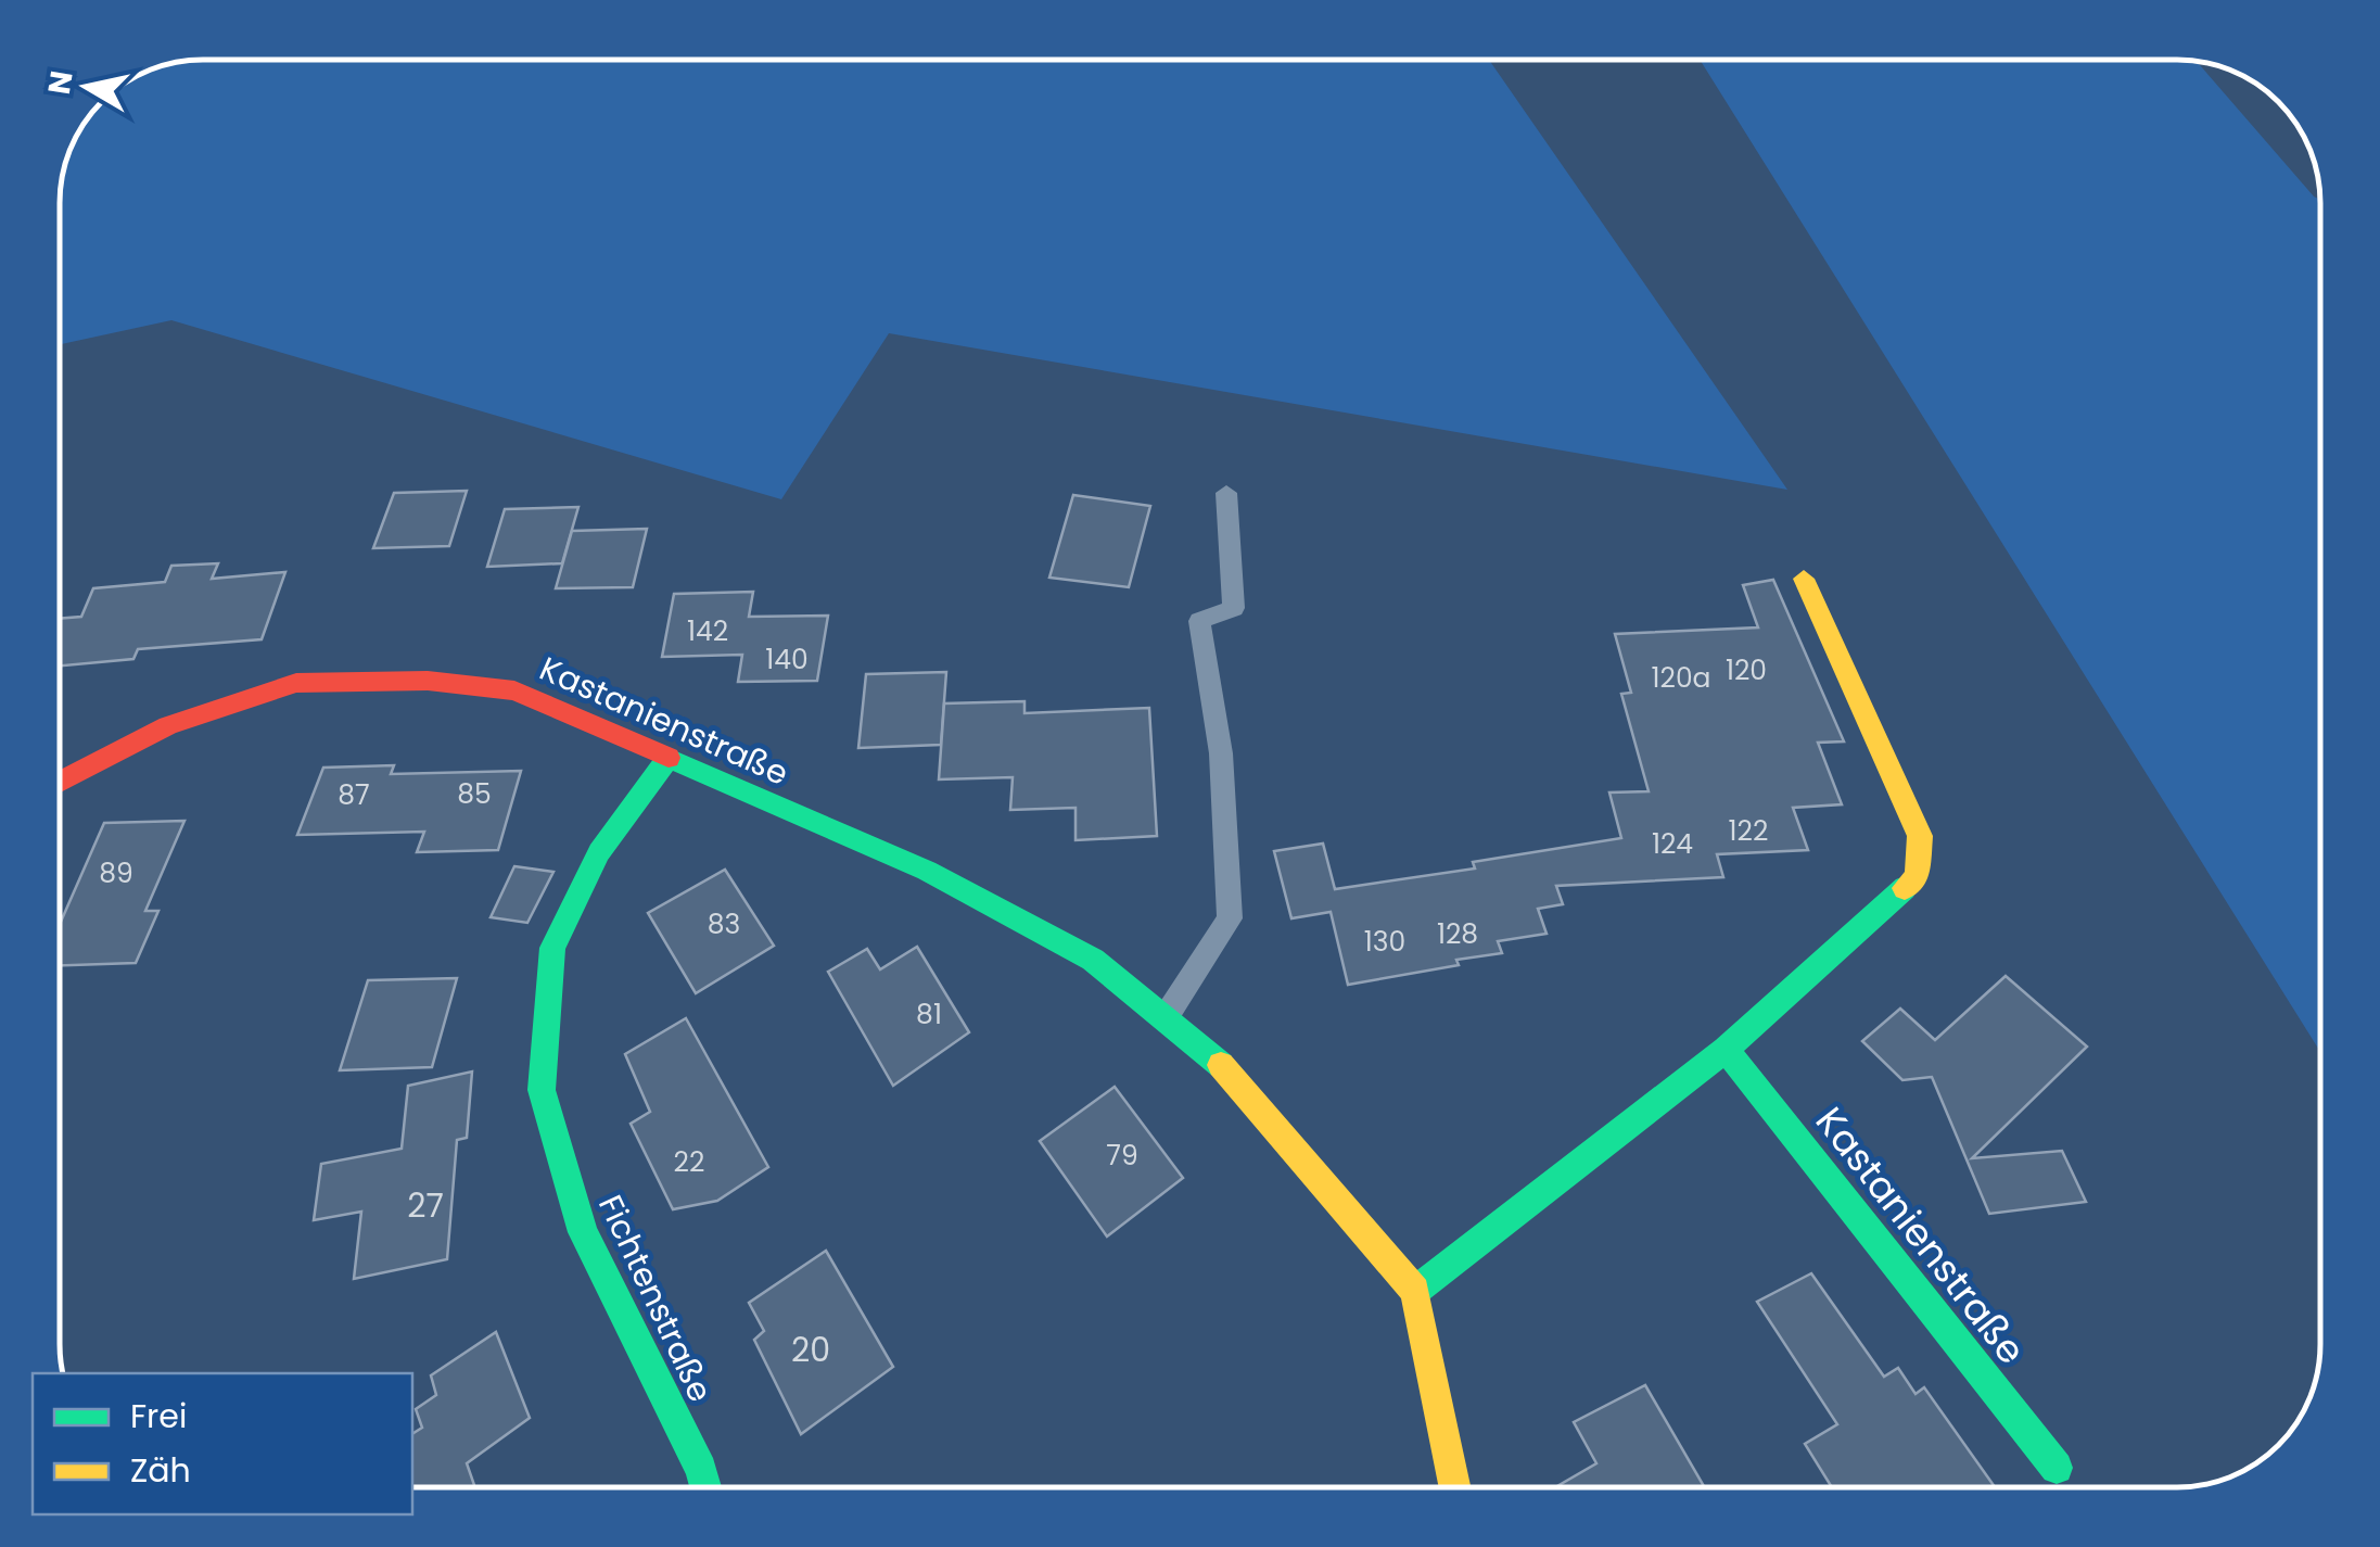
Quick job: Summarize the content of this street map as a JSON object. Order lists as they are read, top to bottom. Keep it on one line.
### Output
{"streets":{"street":["Kastanienstraße","Fichtenstraße"]},"crossings":[["Kastanienstraße","Fichtenstraße"]],"house_numbers":["142","140","120","120a","85","87","122","124","89","83","128","130","81","79","22","27","20"],"legend":["Frei","Zäh"],"north":"left"}
